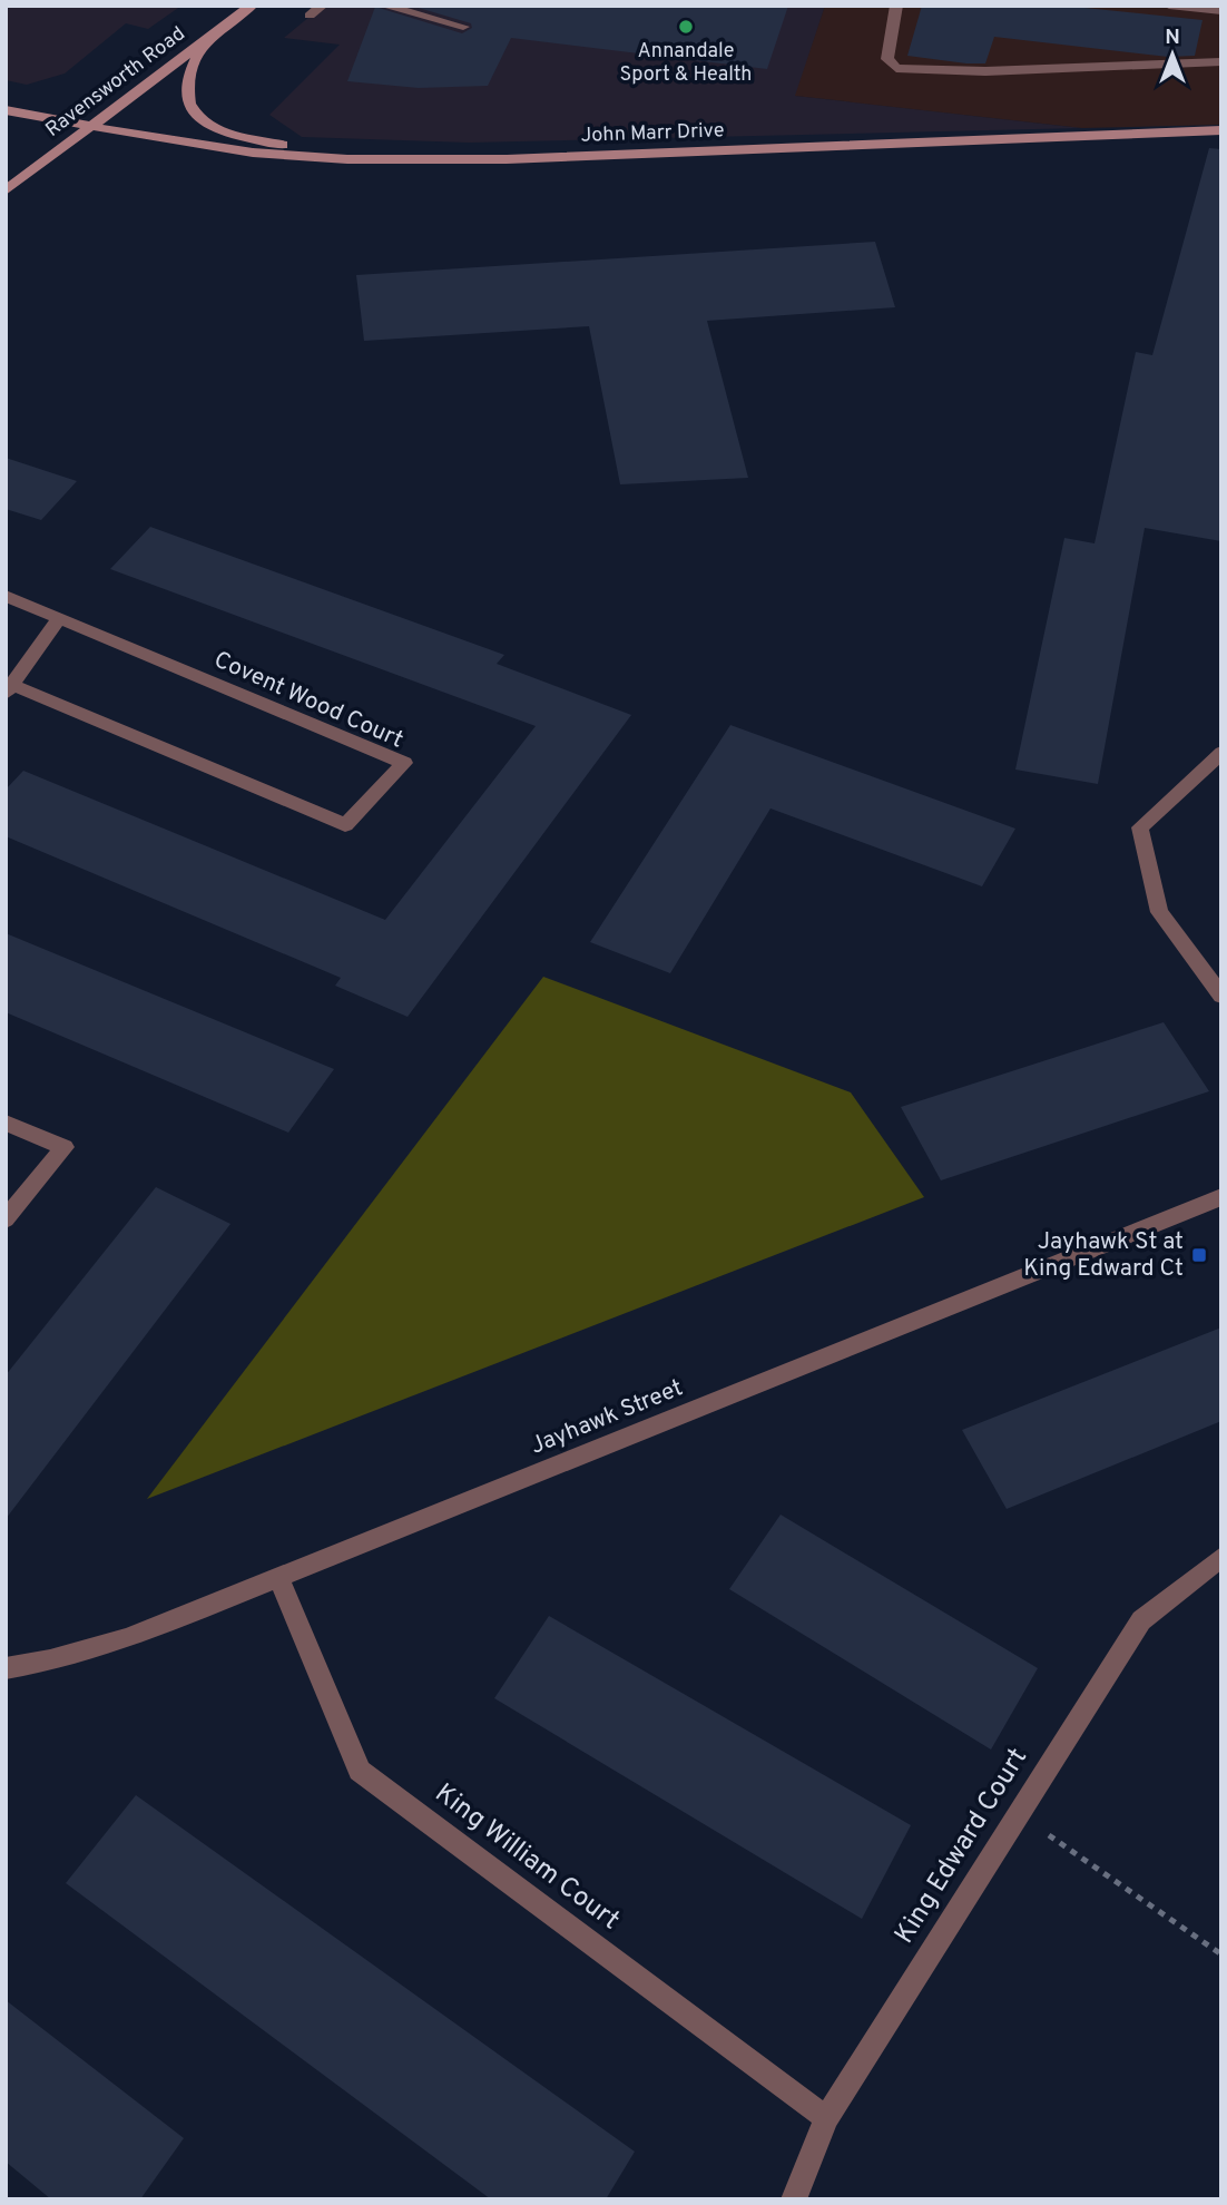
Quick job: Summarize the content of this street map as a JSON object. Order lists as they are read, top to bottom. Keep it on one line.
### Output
{"streets":{"street":["Ravensworth Road","John Marr Drive","Covent Wood Court","Jayhawk Street","King Edward Court","King William Court"]},"crossings":[["Ravensworth Road","John Marr Drive"],["Jayhawk Street","King William Court"],["King Edward Court","King William Court"]],"places":{"other":["Annandale Sport & Health"],"transit":["Jayhawk St at King Edward Ct"]},"north":"top"}
